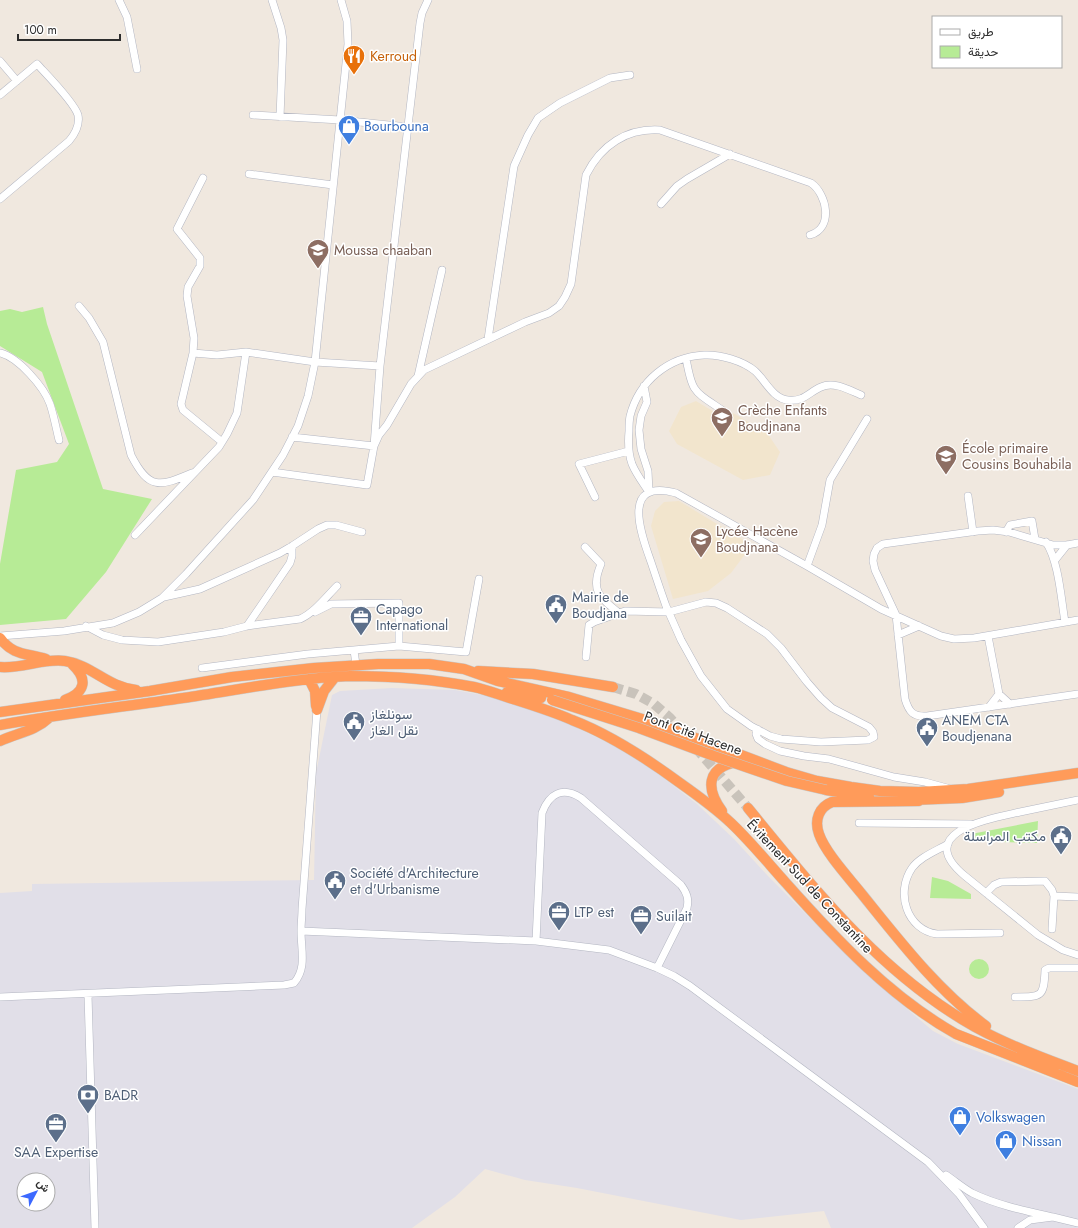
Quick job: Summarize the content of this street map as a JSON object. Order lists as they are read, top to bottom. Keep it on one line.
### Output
{"streets":{"highway":["Pont Cité Hacene","Évitement Sud de Constantine"]},"places":{"restaurant":["Kerroud"],"shop":["Bourbouna","Volkswagen","Nissan"],"school or university":["Moussa chaaban","Crèche Enfants Boudjnana","École primaire Cousins Bouhabila","Lycée Hacène Boudjnana"],"public building":["Mairie de Boudjana","سونلغاز نقل الغاز","ANEM CTA Boudjenana","مكتب المراسلة","Société d'Architecture et d'Urbanisme"],"office":["Capago International","LTP est","Suilait","SAA Expertise"],"bank":["BADR"]},"legend":["طريق","حديقة"],"scale_bar":"100 m","north":"top right"}
